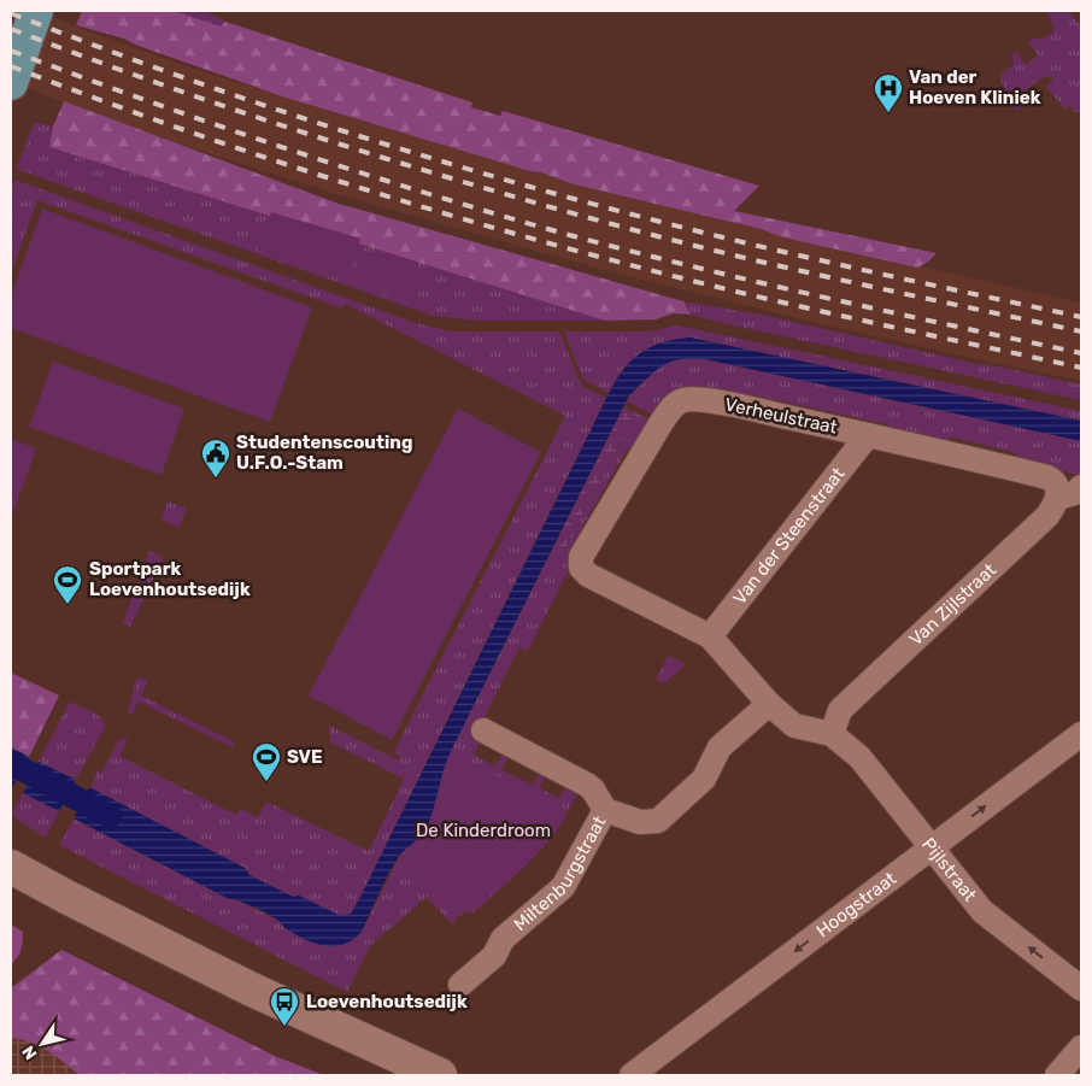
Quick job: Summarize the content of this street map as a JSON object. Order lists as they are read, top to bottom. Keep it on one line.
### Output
{"streets":{"street":["Verheulstraat","Van der Steenstraat","Van Zijlstraat","Pijlstraat","Miltenburgstraat","Hoogstraat"]},"crossings":[["Verheulstraat","Van der Steenstraat"],["Verheulstraat","Van Zijlstraat"],["Van Zijlstraat","Pijlstraat"],["Pijlstraat","Hoogstraat"]],"one_way":["Pijlstraat"],"parks":["De Kinderdroom"],"places":{"hospital":["Van der Hoeven Kliniek"],"public building":["Studentenscouting U.F.O.-Stam"],"sports":["Sportpark Loevenhoutsedijk","SVE"],"bus stop":["Loevenhoutsedijk"]},"north":"bottom left"}
